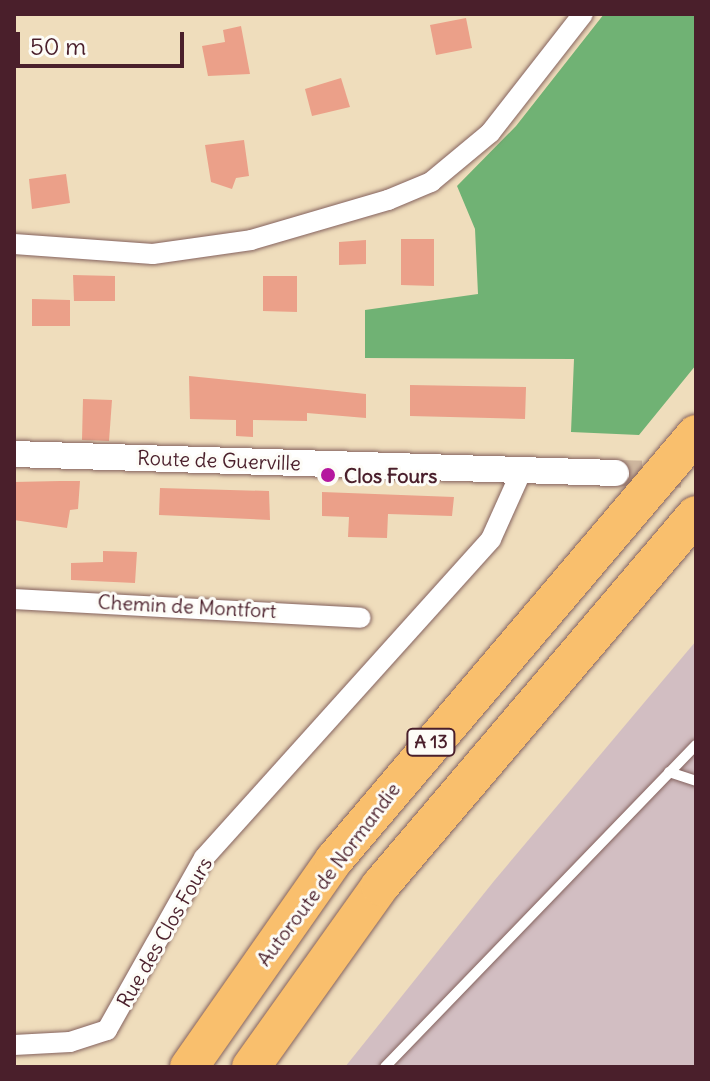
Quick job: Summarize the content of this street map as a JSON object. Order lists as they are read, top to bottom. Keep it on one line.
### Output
{"streets":{"highway":["A 13","Autoroute de Normandie"],"street":["Route de Guerville","Chemin de Montfort","Rue des Clos Fours"]},"crossings":[["Route de Guerville","Rue des Clos Fours"]],"places":["Clos Fours"],"scale_bar":"50 m"}
